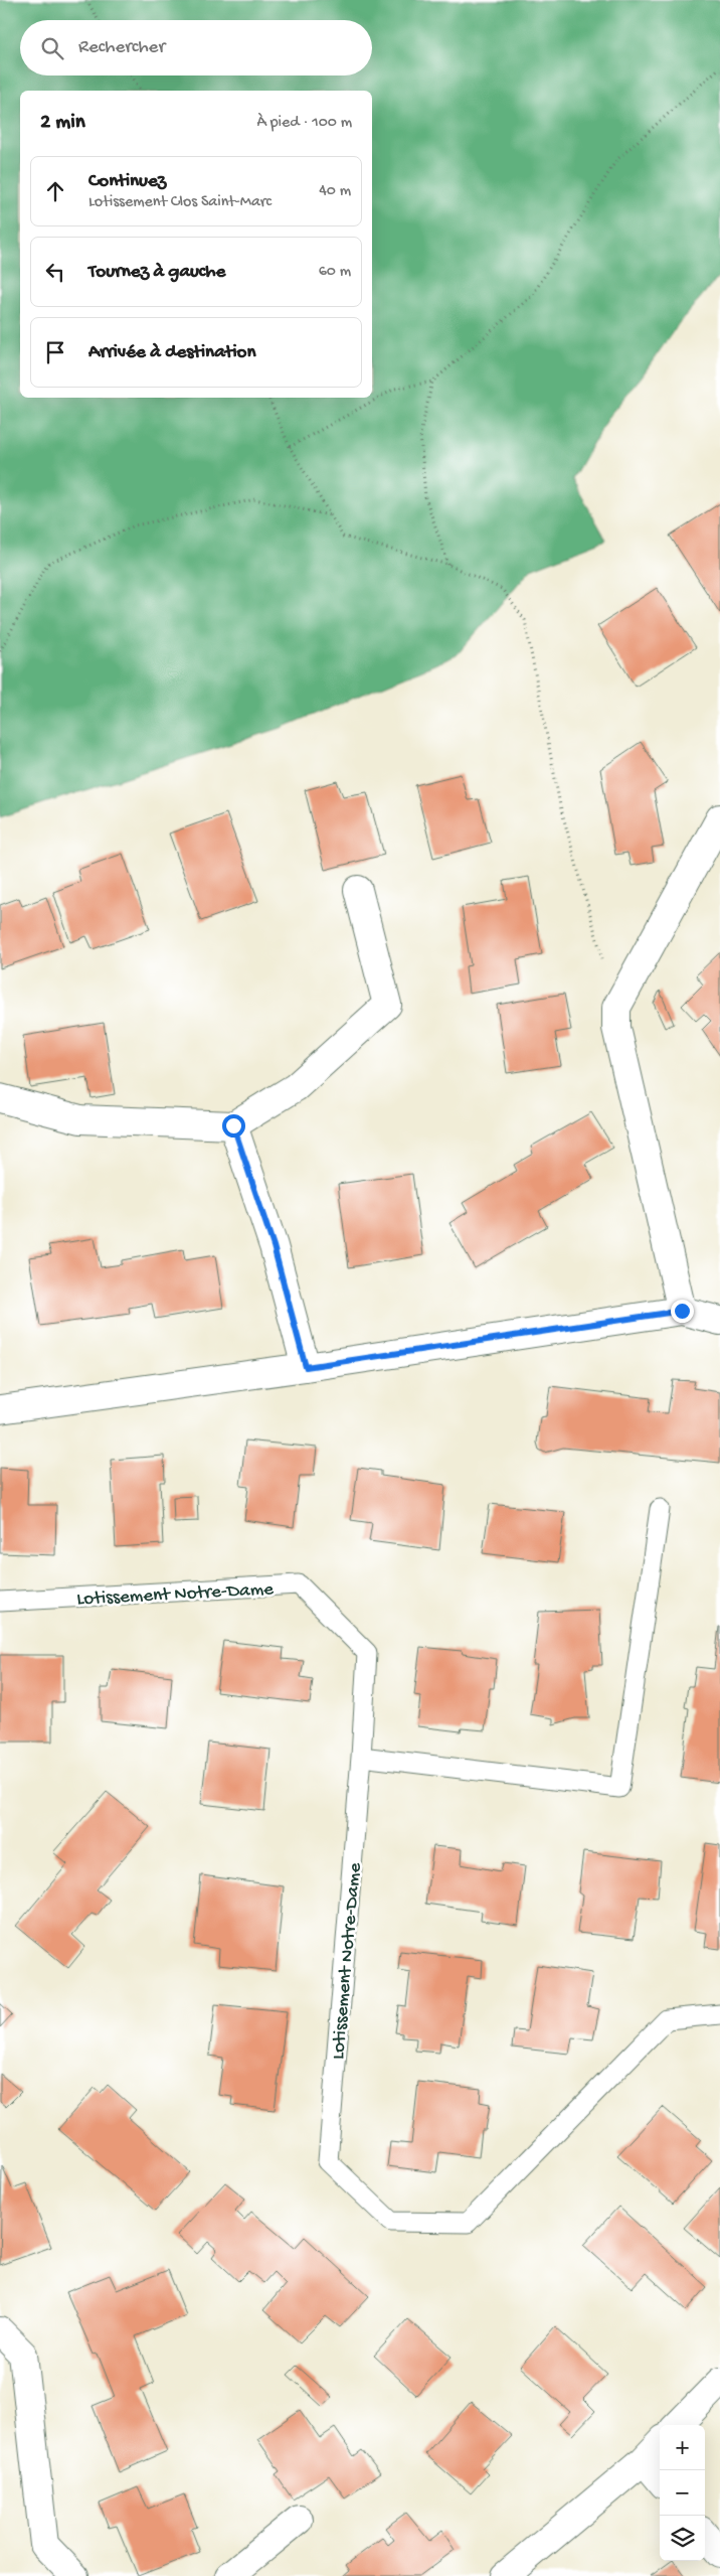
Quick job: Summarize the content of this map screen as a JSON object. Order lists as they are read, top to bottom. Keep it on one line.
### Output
{"streets":{"lane":["Lotissement Notre-Dame"]},"page":{"search":"Rechercher","heading":["2 min","À pied · 100 m"],"list":[["Continuez","Lotissement Clos Saint-Marc","40 m"],["Tournez à gauche","60 m"],"Arrivée à destination"],"map_buttons":["+","−"]}}
